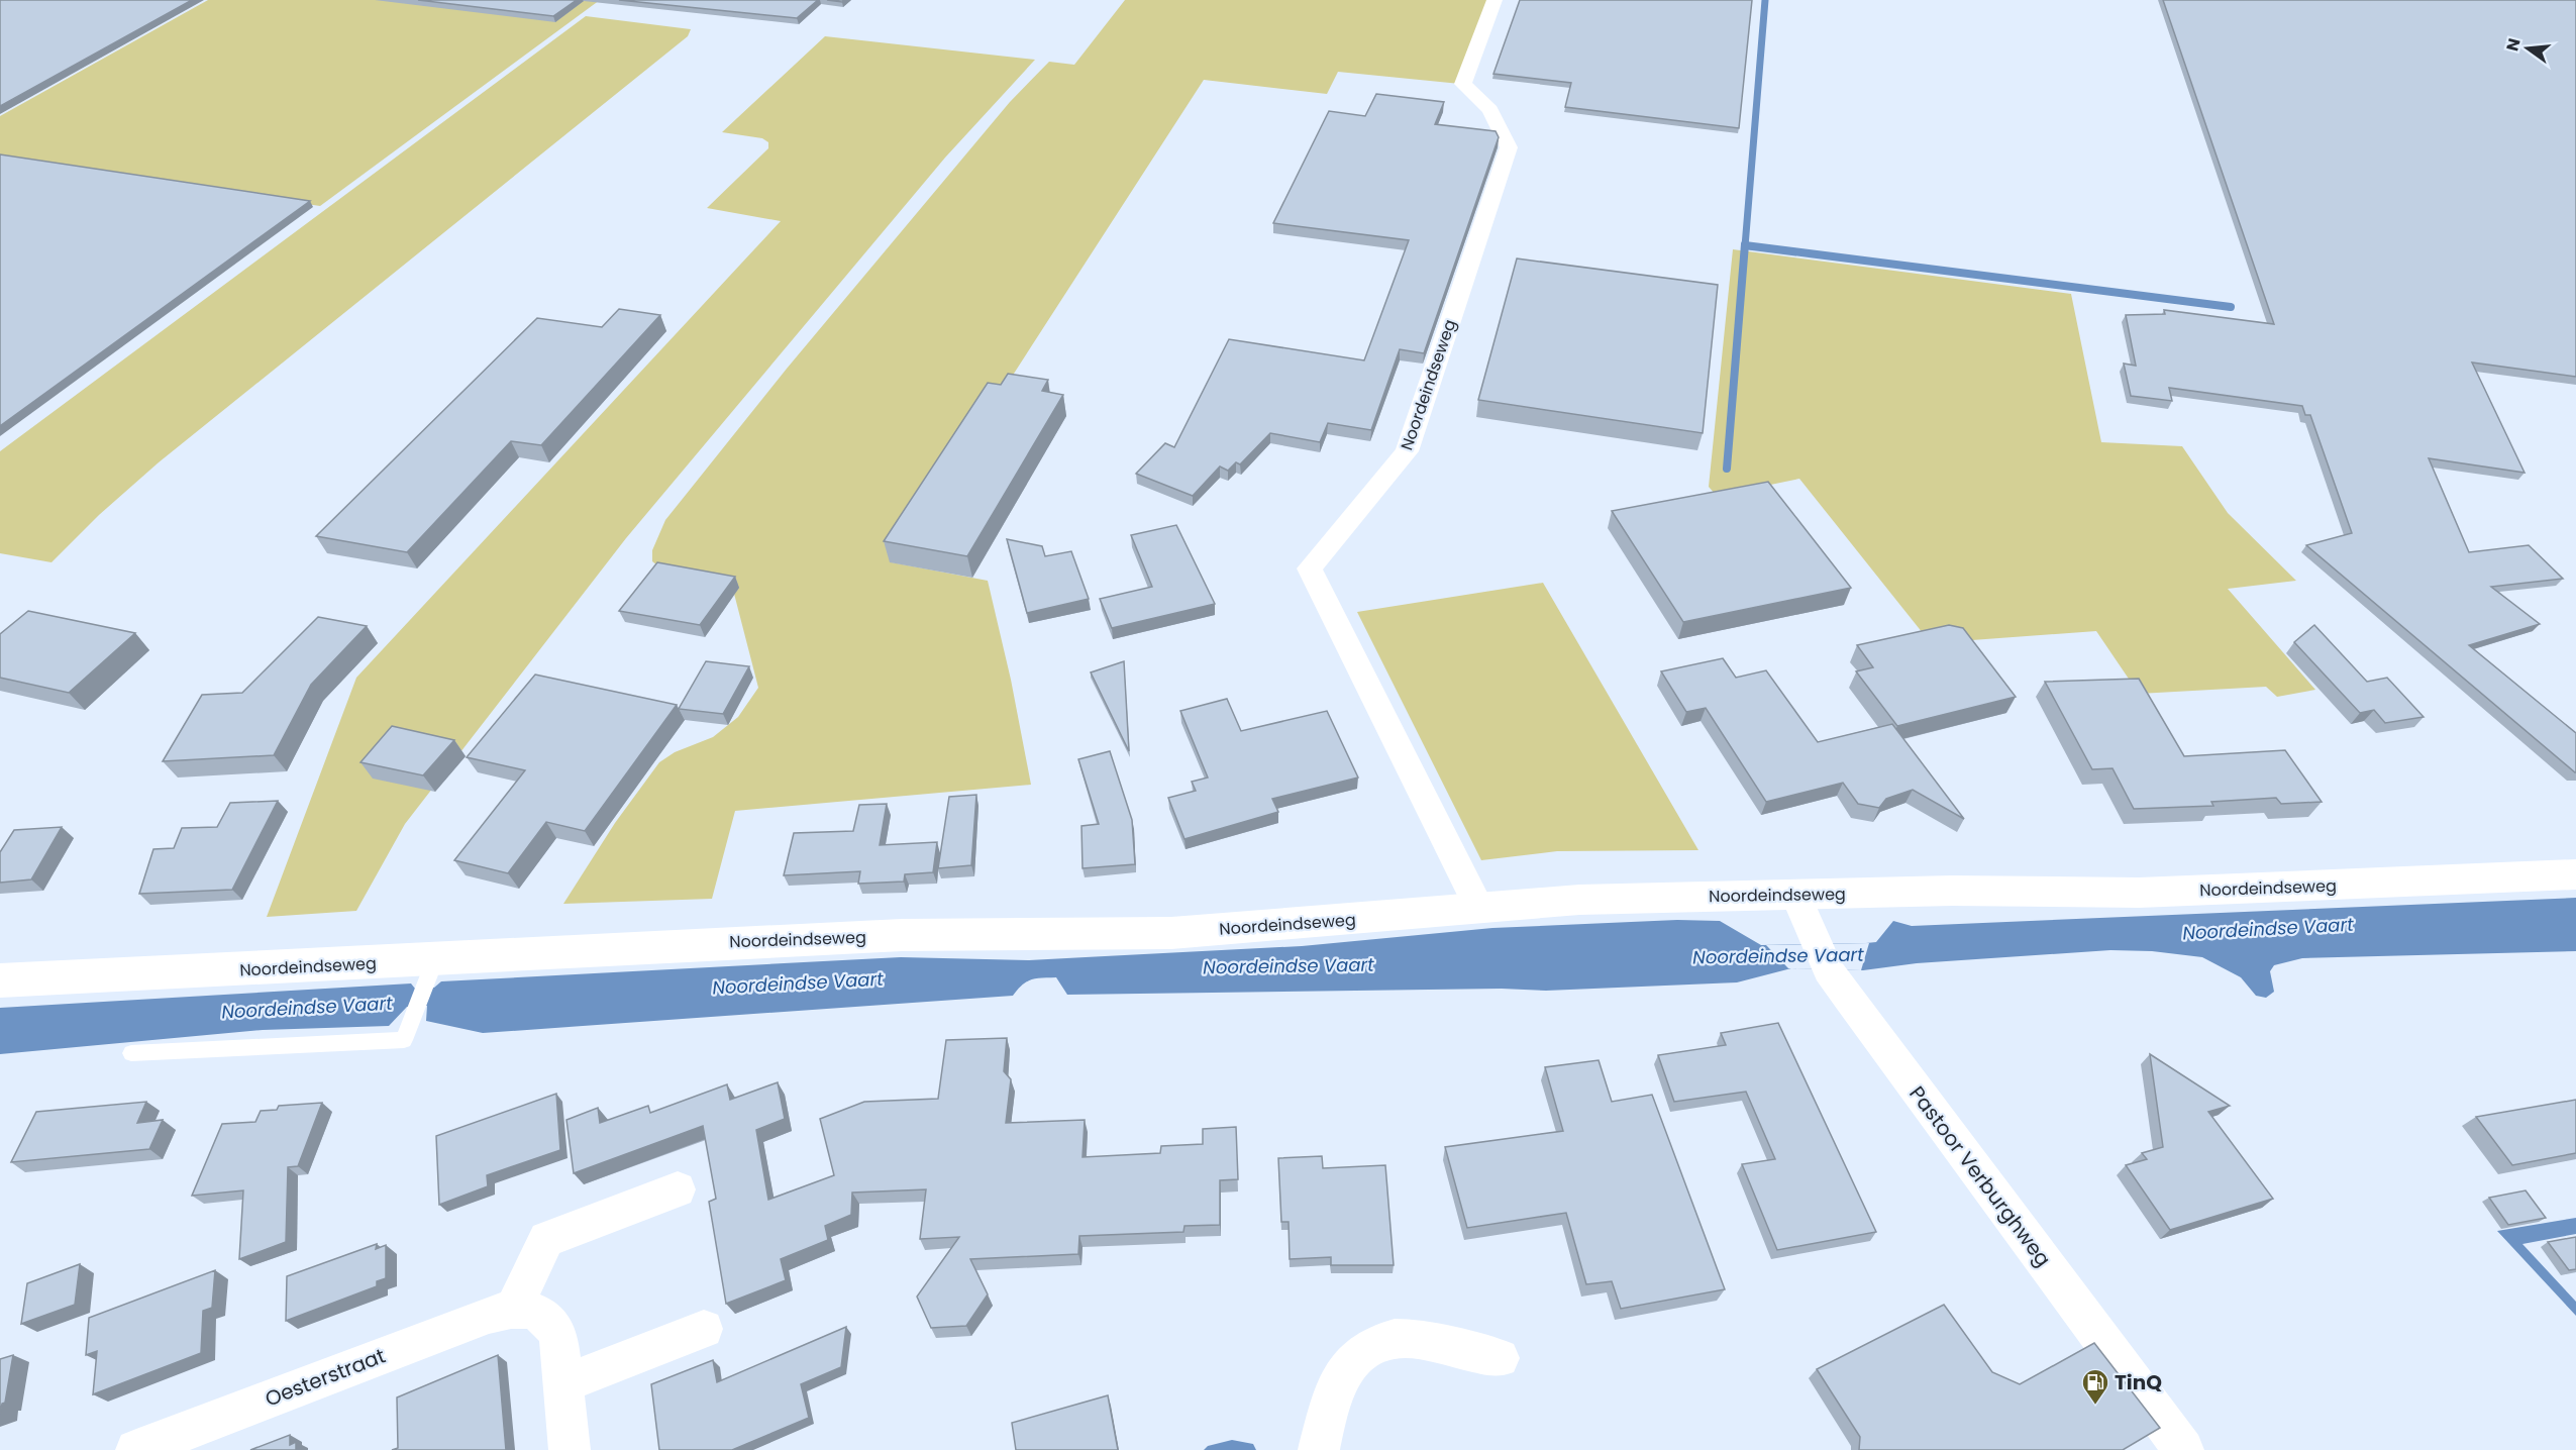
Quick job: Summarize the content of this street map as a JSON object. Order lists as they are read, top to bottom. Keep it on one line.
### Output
{"streets":{"street":["Noordeindseweg","Pastoor Verburghweg","Oesterstraat"]},"crossings":[["Noordeindseweg","Pastoor Verburghweg"]],"water":["Noordeindse Vaart"],"places":{"fuel station":["TinQ"]},"north":"left"}
